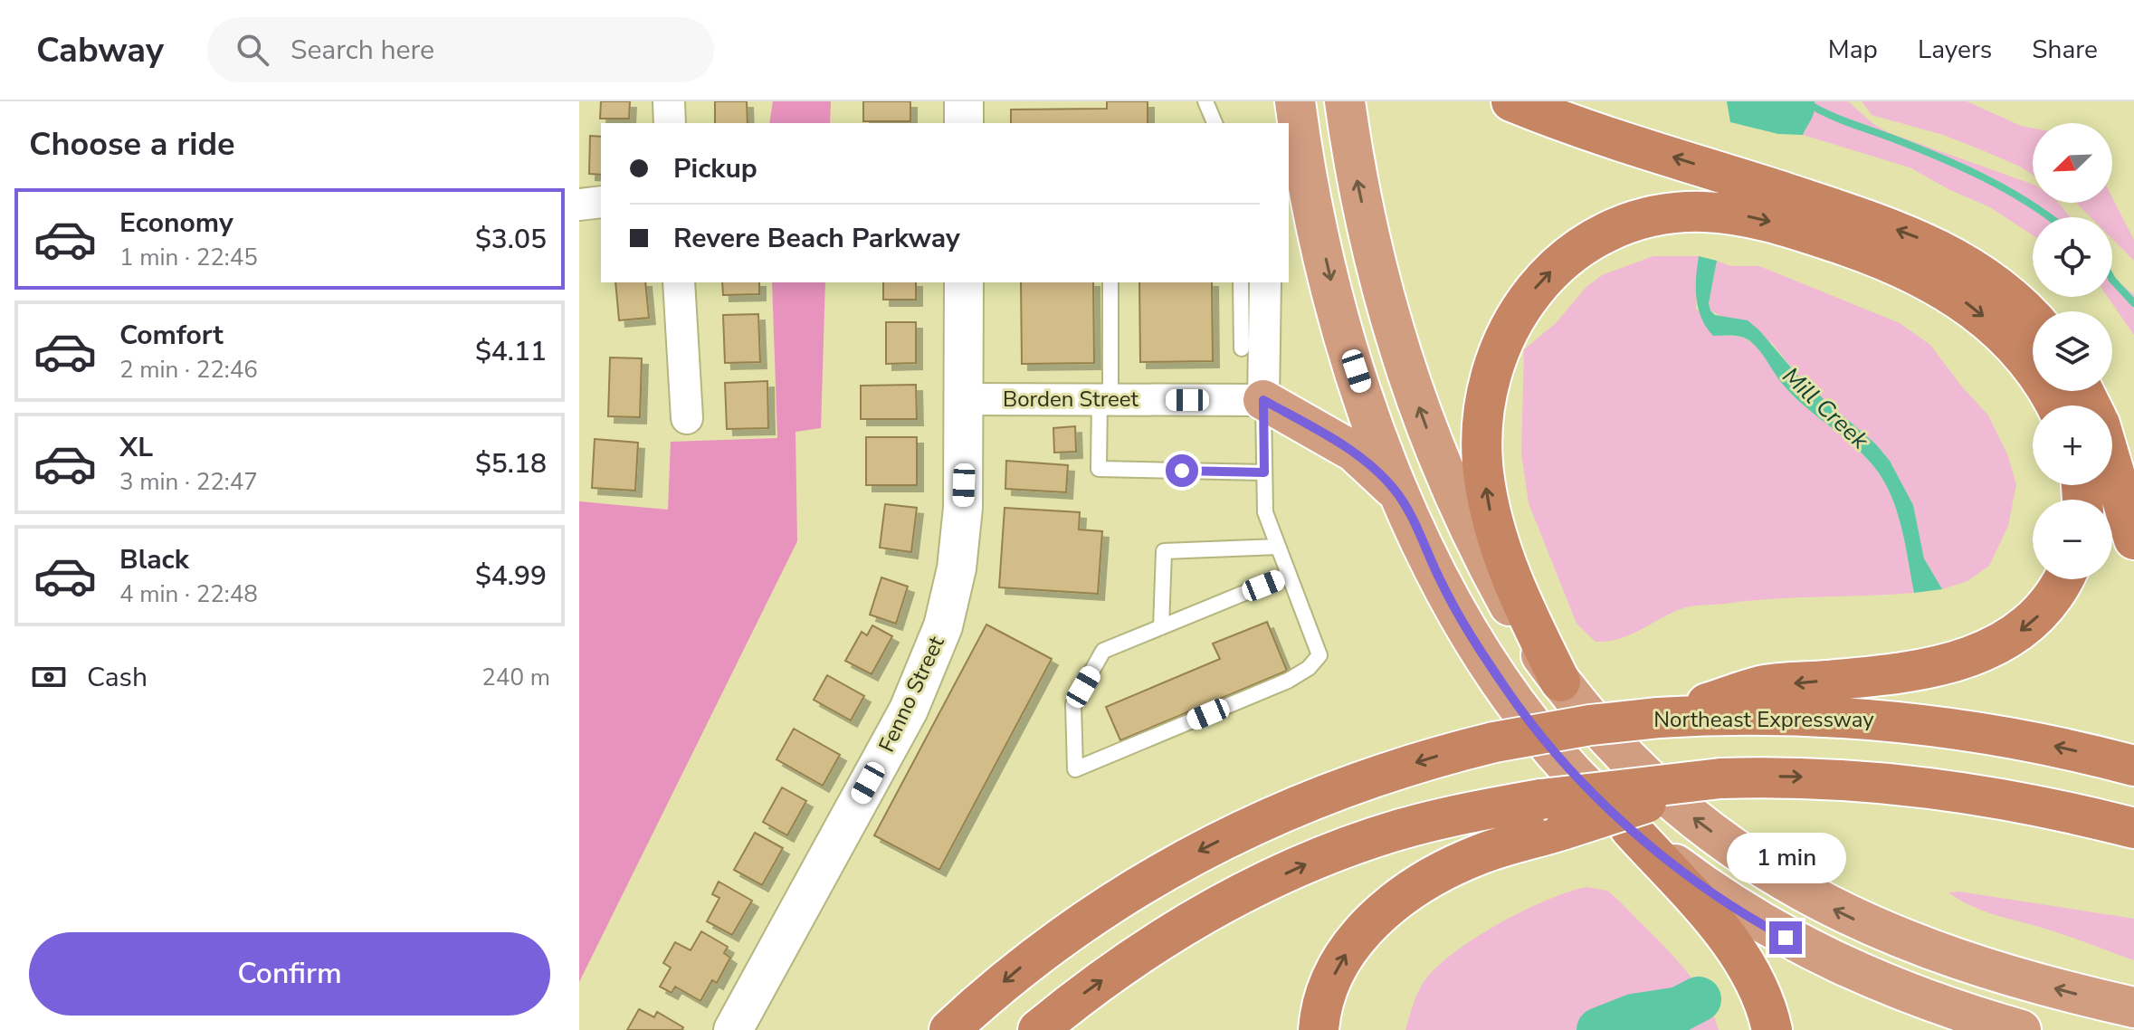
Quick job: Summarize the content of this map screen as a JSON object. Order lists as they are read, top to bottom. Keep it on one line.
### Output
{"streets":{"highway":["Northeast Expressway"],"street":["Borden Street","Fenno Street"]},"crossings":[["Borden Street","Fenno Street"]],"water":["Mill Creek"],"north":"bottom left","page":{"header":"Cabway","search":"Search here","nav":["Map","Layers","Share"],"heading":"Choose a ride","map_buttons":["+","−"],"banner":["Pickup","Revere Beach Parkway"],"list":[{"name":"Economy","note":"1 min · 22:45","value":"$3.05"},{"name":"Comfort","note":"2 min · 22:46","value":"$4.11"},{"name":"XL","note":"3 min · 22:47","value":"$5.18"},{"name":"Black","note":"4 min · 22:48","value":"$4.99"}],"pay":["Cash","240 m"],"bubble":"1 min","buttons":"Confirm"}}
